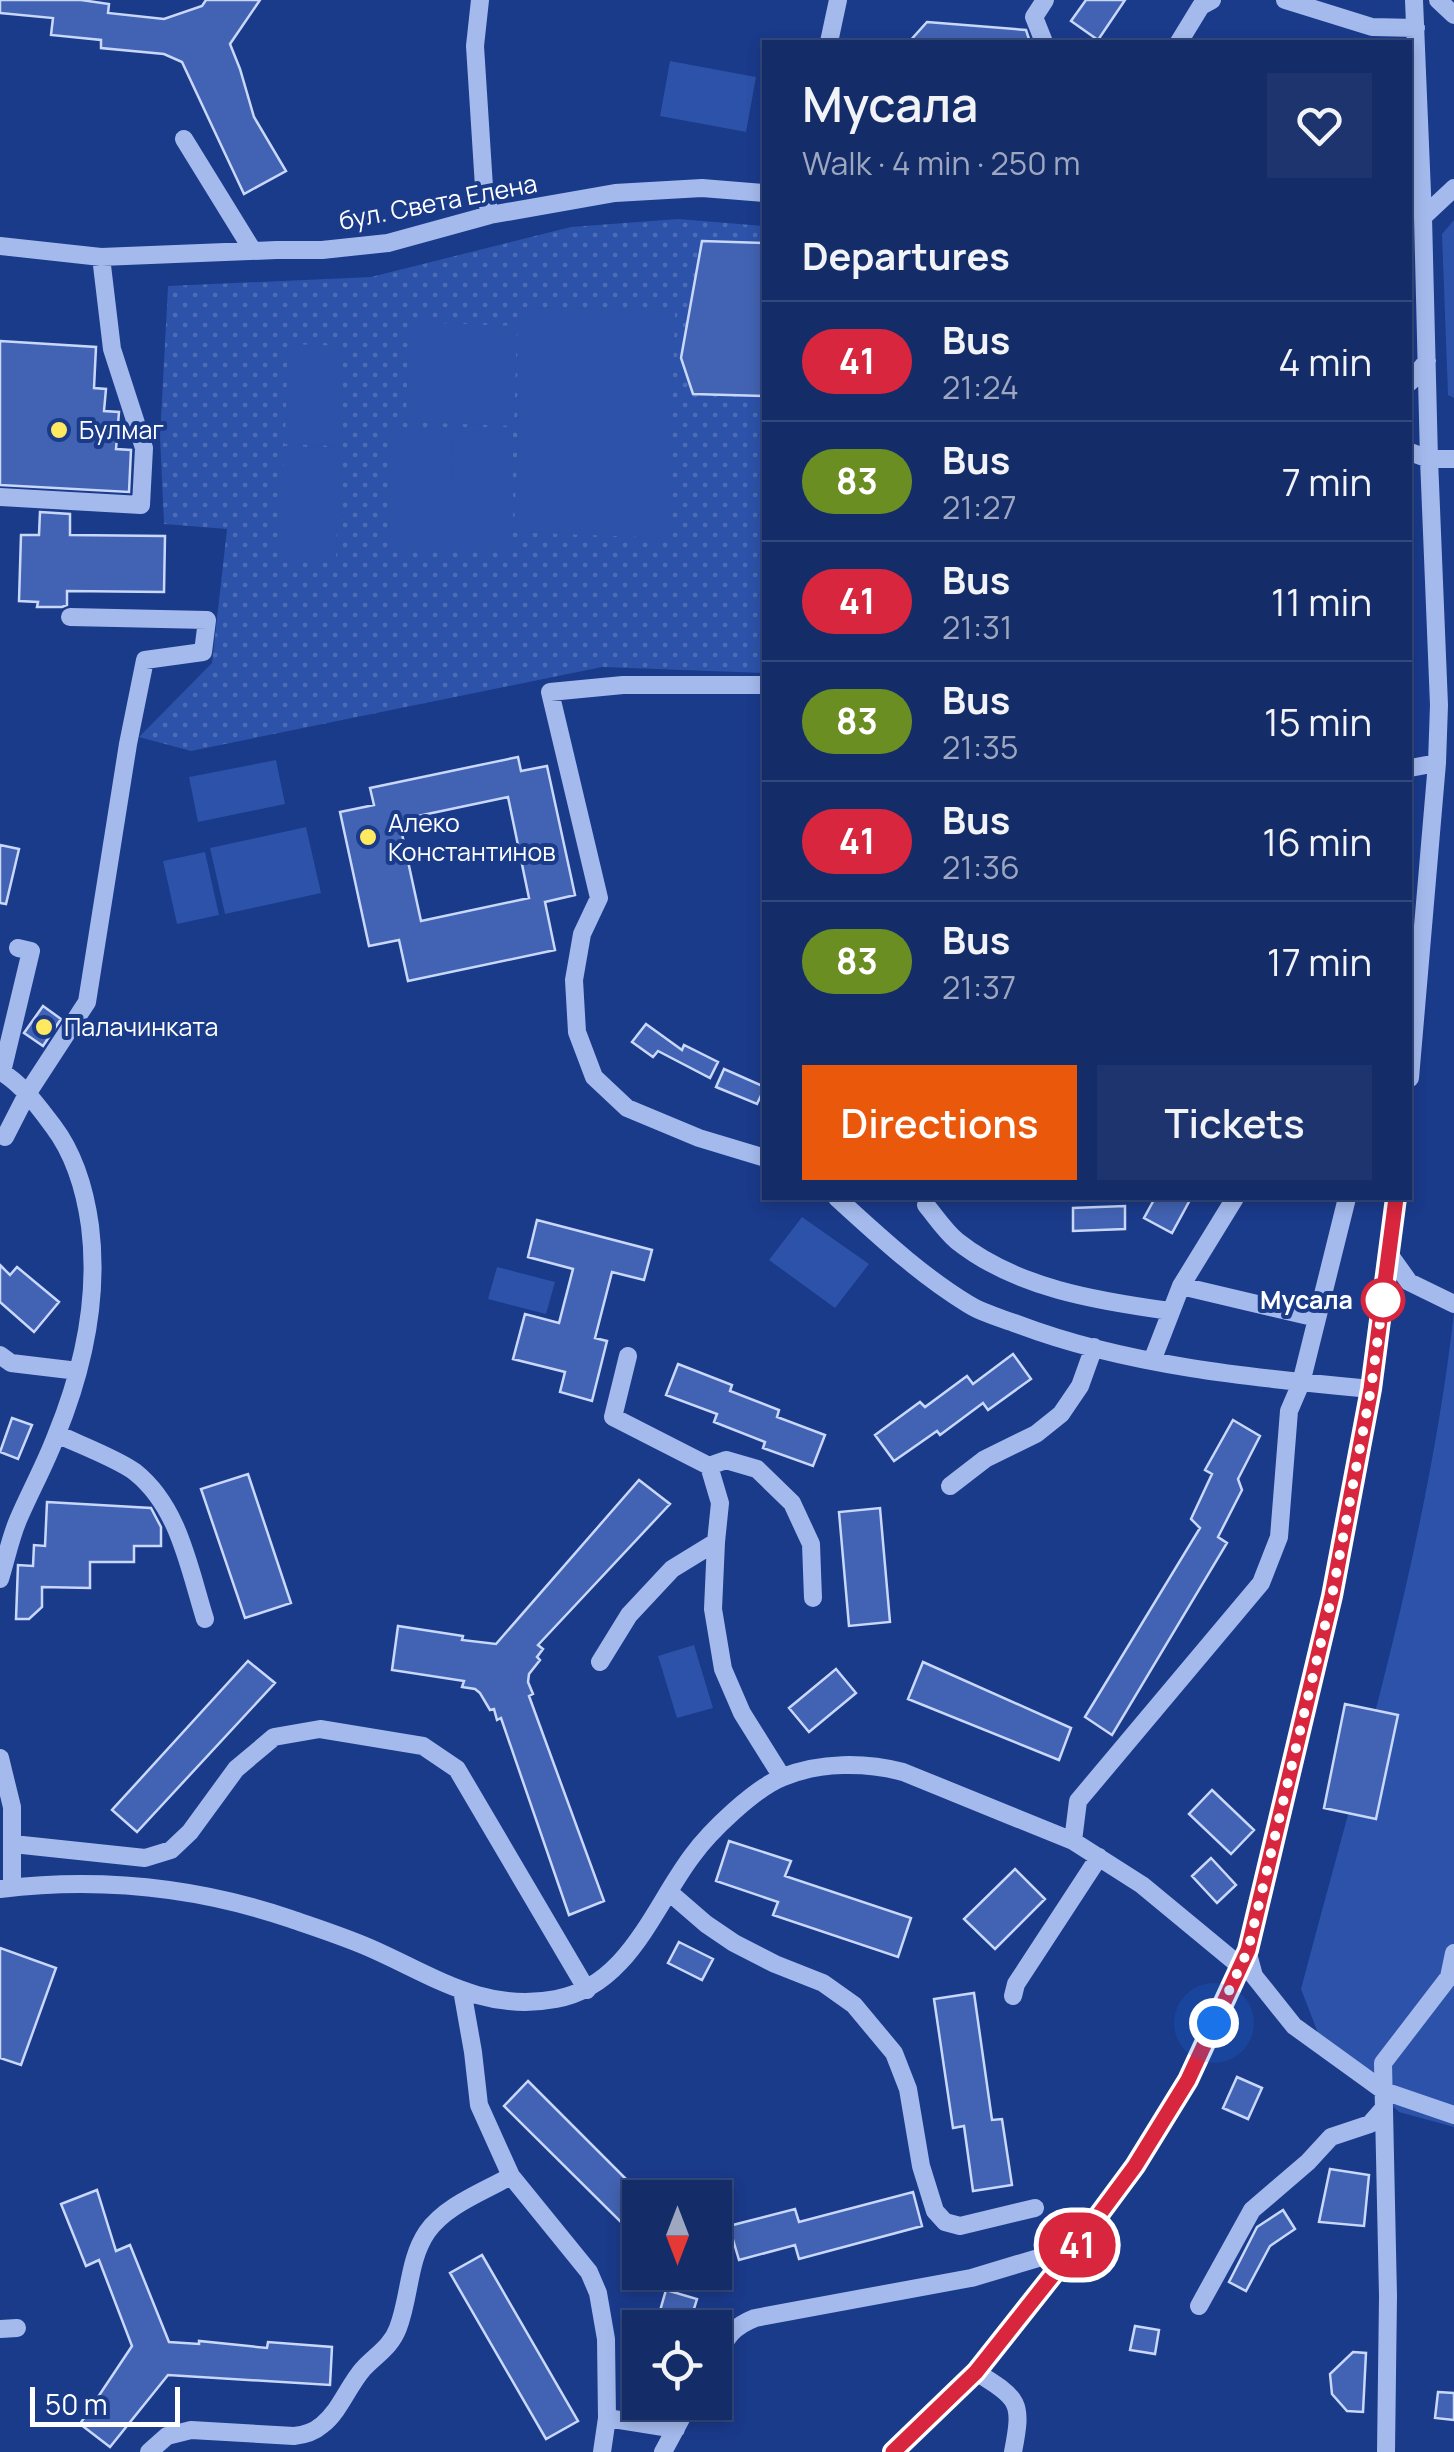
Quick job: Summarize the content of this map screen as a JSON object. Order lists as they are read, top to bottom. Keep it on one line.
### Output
{"streets":{"street":["бул. Света Елена"]},"places":["Булмаг","Алеко Константинов","Палачинката","Мусала"],"lines":["bus line 41"],"scale_bar":"50 m","north":"bottom","page":{"on_map":"41","heading":[["Мусала","Walk · 4 min · 250 m"],"Departures"],"list":[{"mark":"41","name":"Bus","note":"21:24","value":"4 min"},{"mark":"83","name":"Bus","note":"21:27","value":"7 min"},{"mark":"41","name":"Bus","note":"21:31","value":"11 min"},{"mark":"83","name":"Bus","note":"21:35","value":"15 min"},{"mark":"41","name":"Bus","note":"21:36","value":"16 min"},{"mark":"83","name":"Bus","note":"21:37","value":"17 min"}],"buttons":["Directions","Tickets"],"scale":"50 m"}}
